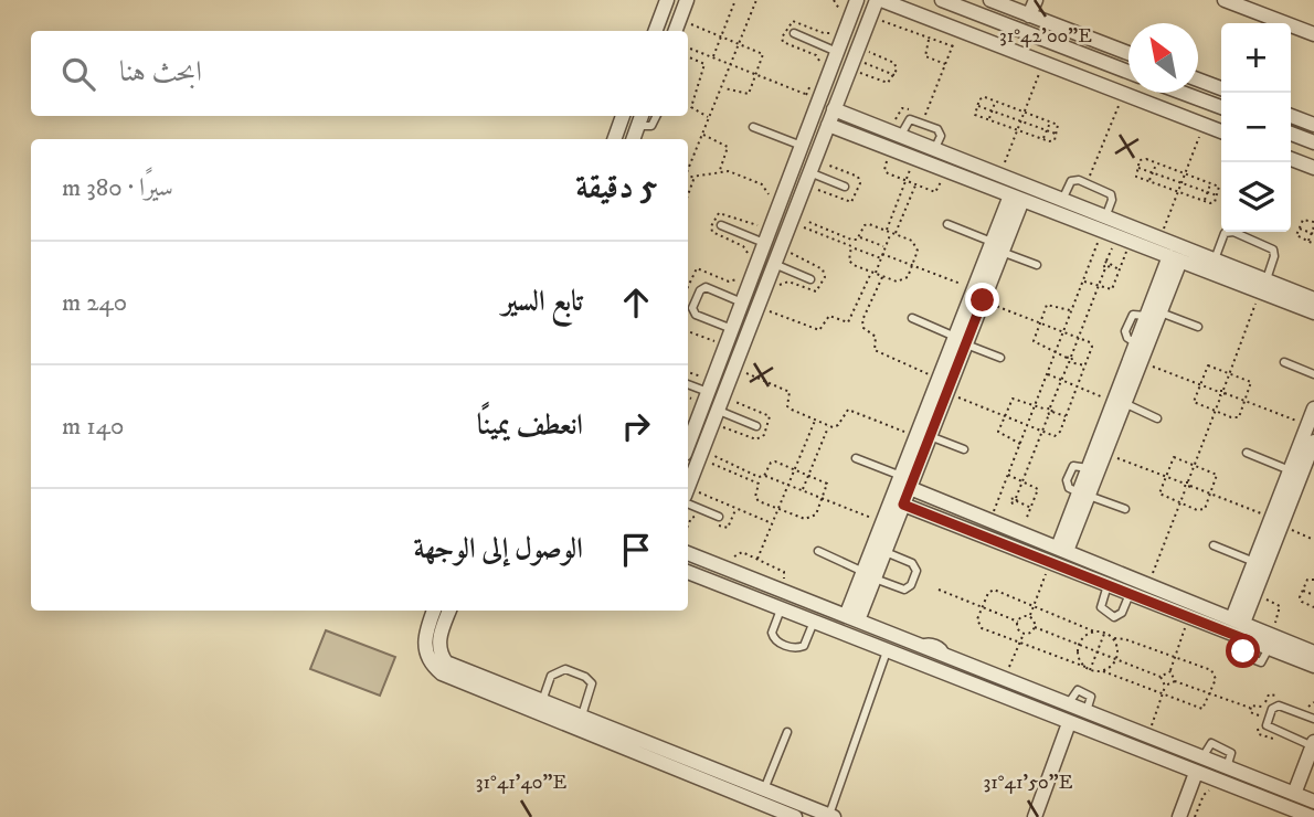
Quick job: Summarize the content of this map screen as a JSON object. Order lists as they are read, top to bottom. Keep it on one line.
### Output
{"north":"top left","page":{"map_buttons":["+","−"],"search":"ابحث هنا","heading":["5 دقيقة","سيرًا · 380 m"],"list":[["تابع السير","240 m"],["انعطف يمينًا","140 m"],"الوصول إلى الوجهة"]},"coordinates":["31°42'00\"E","31°41'40\"E","31°41'50\"E"]}
